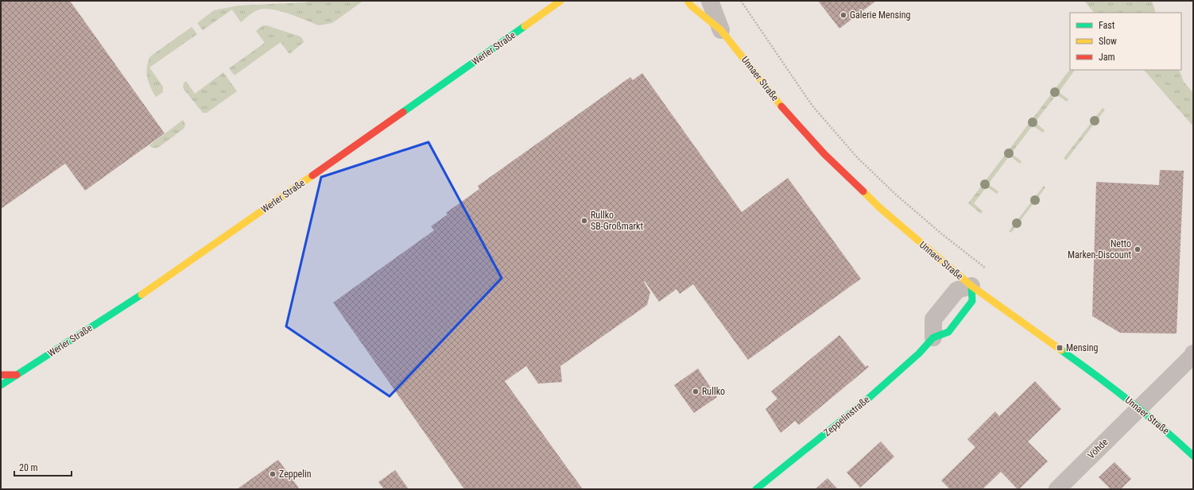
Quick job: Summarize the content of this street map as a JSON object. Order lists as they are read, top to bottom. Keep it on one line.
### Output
{"streets":{"main road":["Werler Straße","Unnaer Straße","Zeppelinstraße"],"street":["Vöhde"]},"crossings":[["Unnaer Straße","Zeppelinstraße"],["Unnaer Straße","Vöhde"]],"places":{"other":["Galerie Mensing","Rullko SB-Großmarkt","Netto Marken-Discount","Rullko","Zeppelin"],"transit":["Mensing"]},"legend":["Fast","Slow","Jam"],"scale_bar":"20 m"}
